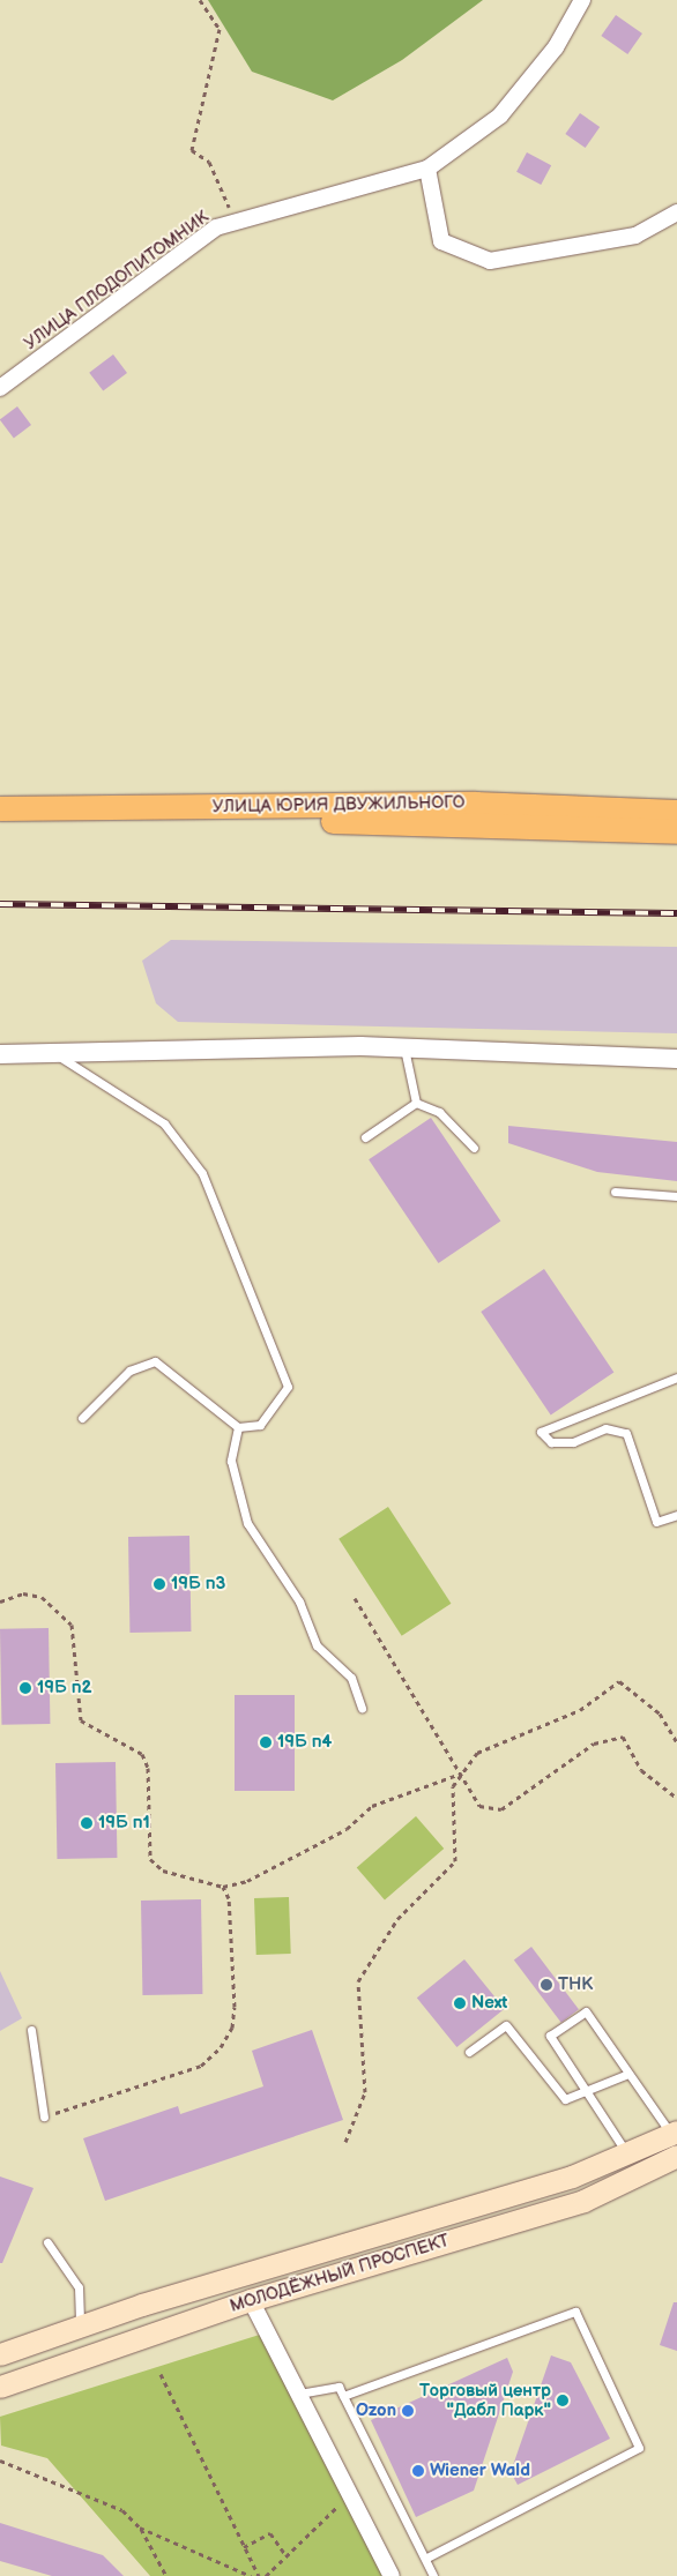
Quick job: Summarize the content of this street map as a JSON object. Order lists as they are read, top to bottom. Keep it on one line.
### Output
{"streets":{"main road":["УЛИЦА ЮРИЯ ДВУЖИЛЬНОГО","МОЛОДЁЖНЫЙ ПРОСПЕКТ"],"street":["УЛИЦА ПЛОДОПИТОМНИК"]},"places":["19Б п3","19Б п2","19Б п4","19Б п1","ТНК","Next","Торговый центр \"Дабл Парк\"","Ozon","Wiener Wald"]}
